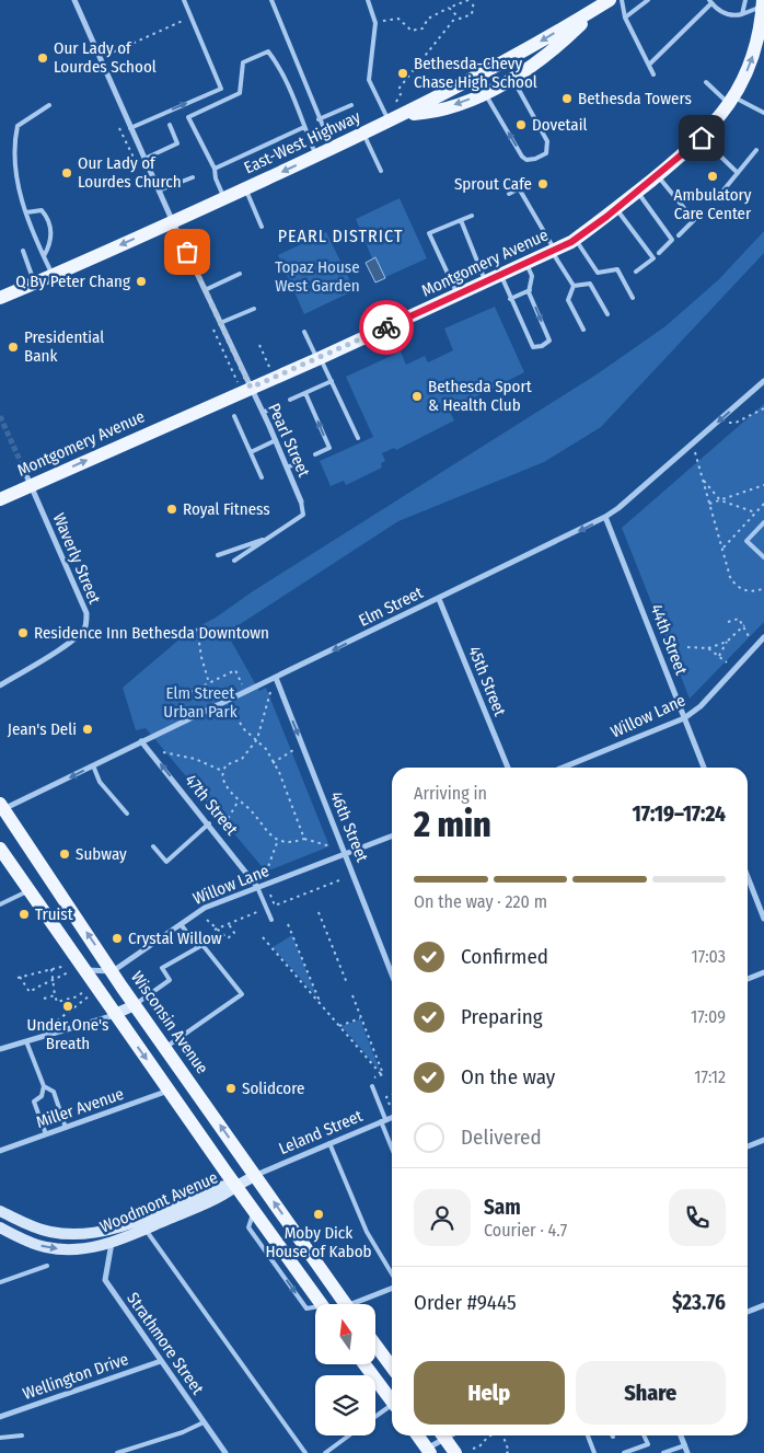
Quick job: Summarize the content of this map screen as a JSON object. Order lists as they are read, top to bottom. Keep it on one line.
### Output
{"streets":{"main road":["East-West Highway","Montgomery Avenue","Wisconsin Avenue"],"street":["Pearl Street","Waverly Street","Elm Street","44th Street","45th Street","Willow Lane","47th Street","46th Street","Miller Avenue","Leland Street","Woodmont Avenue","Strathmore Street","Wellington Drive"]},"crossings":[["East-West Highway","Pearl Street"],["Montgomery Avenue","Pearl Street"],["Montgomery Avenue","Waverly Street"],["Elm Street","44th Street"],["Elm Street","45th Street"],["Elm Street","47th Street"],["Elm Street","46th Street"],["Elm Street","Wisconsin Avenue"],["44th Street","Willow Lane"],["Willow Lane","47th Street"],["Willow Lane","46th Street"],["Willow Lane","Wisconsin Avenue"],["Wisconsin Avenue","Leland Street"],["Wisconsin Avenue","Woodmont Avenue"],["Leland Street","Woodmont Avenue"],["Woodmont Avenue","Strathmore Street"],["Strathmore Street","Wellington Drive"]],"one_way":["Elm Street","47th Street","46th Street"],"districts":["PEARL DISTRICT"],"parks":["Topaz House West Garden","Elm Street Urban Park"],"places":["Our Lady of Lourdes School","Bethesda-Chevy Chase High School","Bethesda Towers","Dovetail","Our Lady of Lourdes Church","Ambulatory Care Center","Sprout Cafe","Q By Peter Chang","Presidential Bank","Bethesda Sport & Health Club","Royal Fitness","Residence Inn Bethesda Downtown","Jean's Deli","Subway","Truist","Crystal Willow","Under One's Breath","Solidcore","Moby Dick House of Kabob"],"north":"top","page":{"heading":["2 min","Arriving in","17:19–17:24"],"panel":["Sam","Courier · 4.7","Order #9445","$23.76"],"bar":"On the way · 220 m","list":[["Confirmed","17:03"],["Preparing","17:09"],["On the way","17:12"],"Delivered"],"buttons":["Help","Share"]}}
